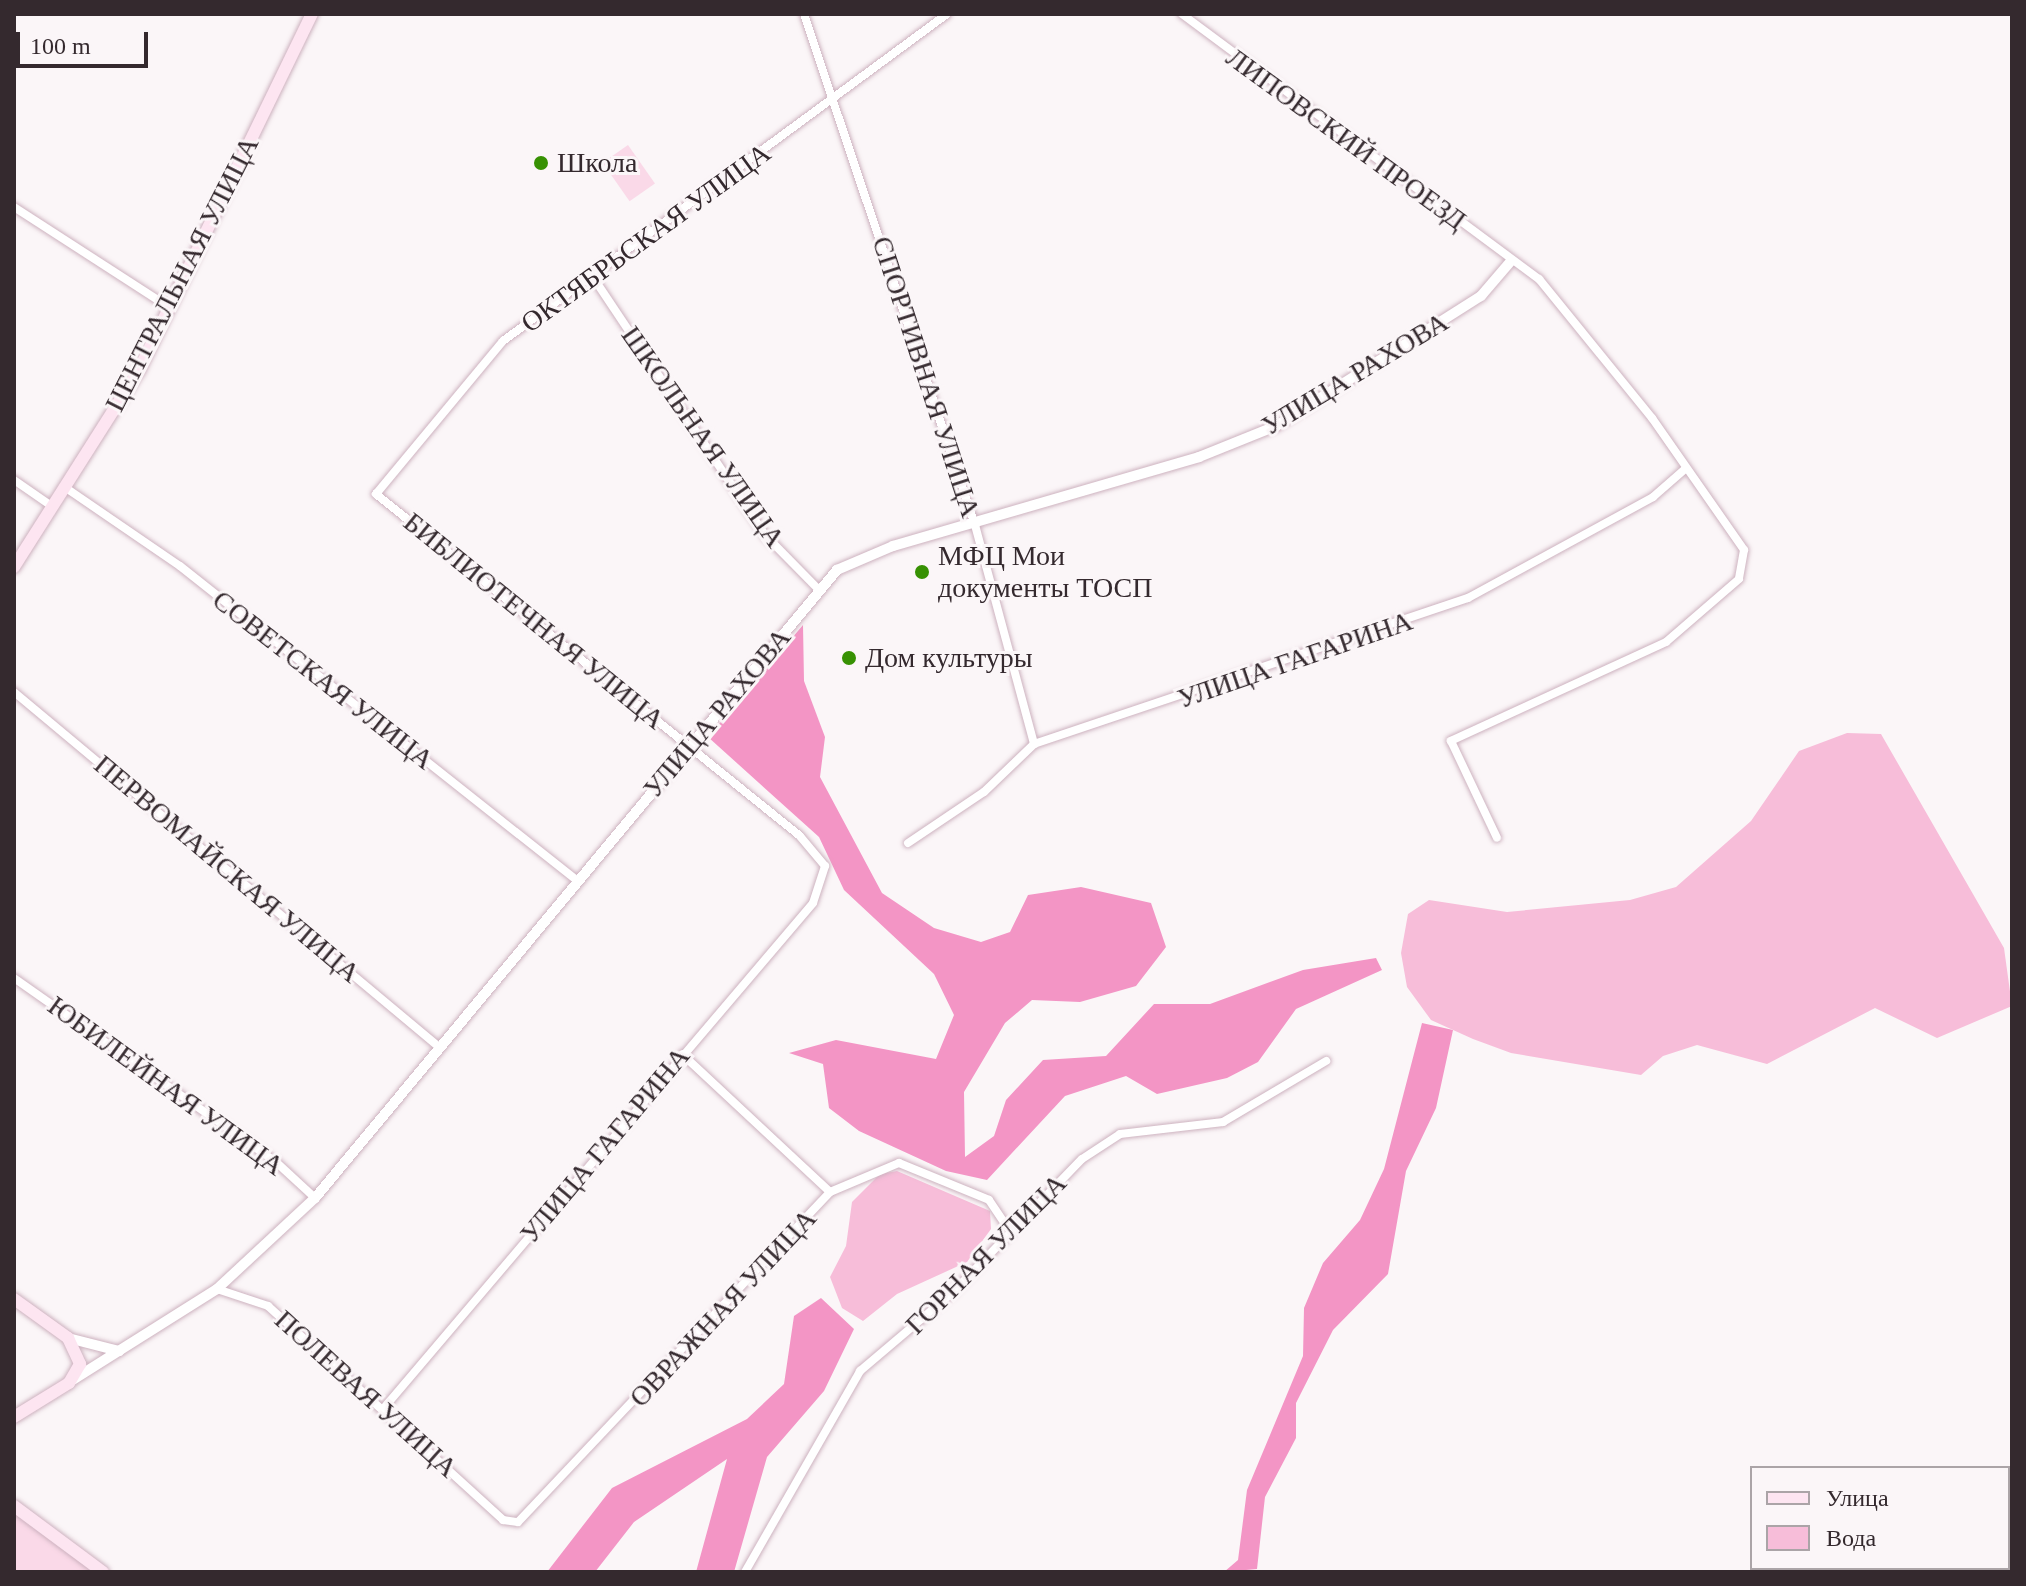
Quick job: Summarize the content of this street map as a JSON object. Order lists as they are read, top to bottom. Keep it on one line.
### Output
{"streets":{"main road":["ЦЕНТРАЛЬНАЯ УЛИЦА"],"street":["ЛИПОВСКИЙ ПРОЕЗД","ОКТЯБРЬСКАЯ УЛИЦА","УЛИЦА РАХОВА","СПОРТИВНАЯ УЛИЦА","ШКОЛЬНАЯ УЛИЦА","БИБЛИОТЕЧНАЯ УЛИЦА","УЛИЦА ГАГАРИНА","СОВЕТСКАЯ УЛИЦА","ПЕРВОМАЙСКАЯ УЛИЦА","ЮБИЛЕЙНАЯ УЛИЦА","ГОРНАЯ УЛИЦА","ОВРАЖНАЯ УЛИЦА","ПОЛЕВАЯ УЛИЦА"]},"crossings":[["ЛИПОВСКИЙ ПРОЕЗД","УЛИЦА РАХОВА"],["ЛИПОВСКИЙ ПРОЕЗД","УЛИЦА ГАГАРИНА"],["ОКТЯБРЬСКАЯ УЛИЦА","СПОРТИВНАЯ УЛИЦА"],["ОКТЯБРЬСКАЯ УЛИЦА","ШКОЛЬНАЯ УЛИЦА"],["ОКТЯБРЬСКАЯ УЛИЦА","БИБЛИОТЕЧНАЯ УЛИЦА"],["ЦЕНТРАЛЬНАЯ УЛИЦА","СОВЕТСКАЯ УЛИЦА"],["УЛИЦА РАХОВА","СПОРТИВНАЯ УЛИЦА"],["УЛИЦА РАХОВА","ШКОЛЬНАЯ УЛИЦА"],["УЛИЦА РАХОВА","БИБЛИОТЕЧНАЯ УЛИЦА"],["УЛИЦА РАХОВА","СОВЕТСКАЯ УЛИЦА"],["УЛИЦА РАХОВА","ПЕРВОМАЙСКАЯ УЛИЦА"],["УЛИЦА РАХОВА","ЮБИЛЕЙНАЯ УЛИЦА"],["УЛИЦА РАХОВА","ПОЛЕВАЯ УЛИЦА"],["СПОРТИВНАЯ УЛИЦА","УЛИЦА ГАГАРИНА"],["БИБЛИОТЕЧНАЯ УЛИЦА","УЛИЦА ГАГАРИНА"],["УЛИЦА ГАГАРИНА","ОВРАЖНАЯ УЛИЦА"],["УЛИЦА ГАГАРИНА","ПОЛЕВАЯ УЛИЦА"],["ОВРАЖНАЯ УЛИЦА","ПОЛЕВАЯ УЛИЦА"]],"places":["Школа","МФЦ Мои документы ТОСП","Дом культуры"],"legend":["Улица","Вода"],"scale_bar":"100 m"}
